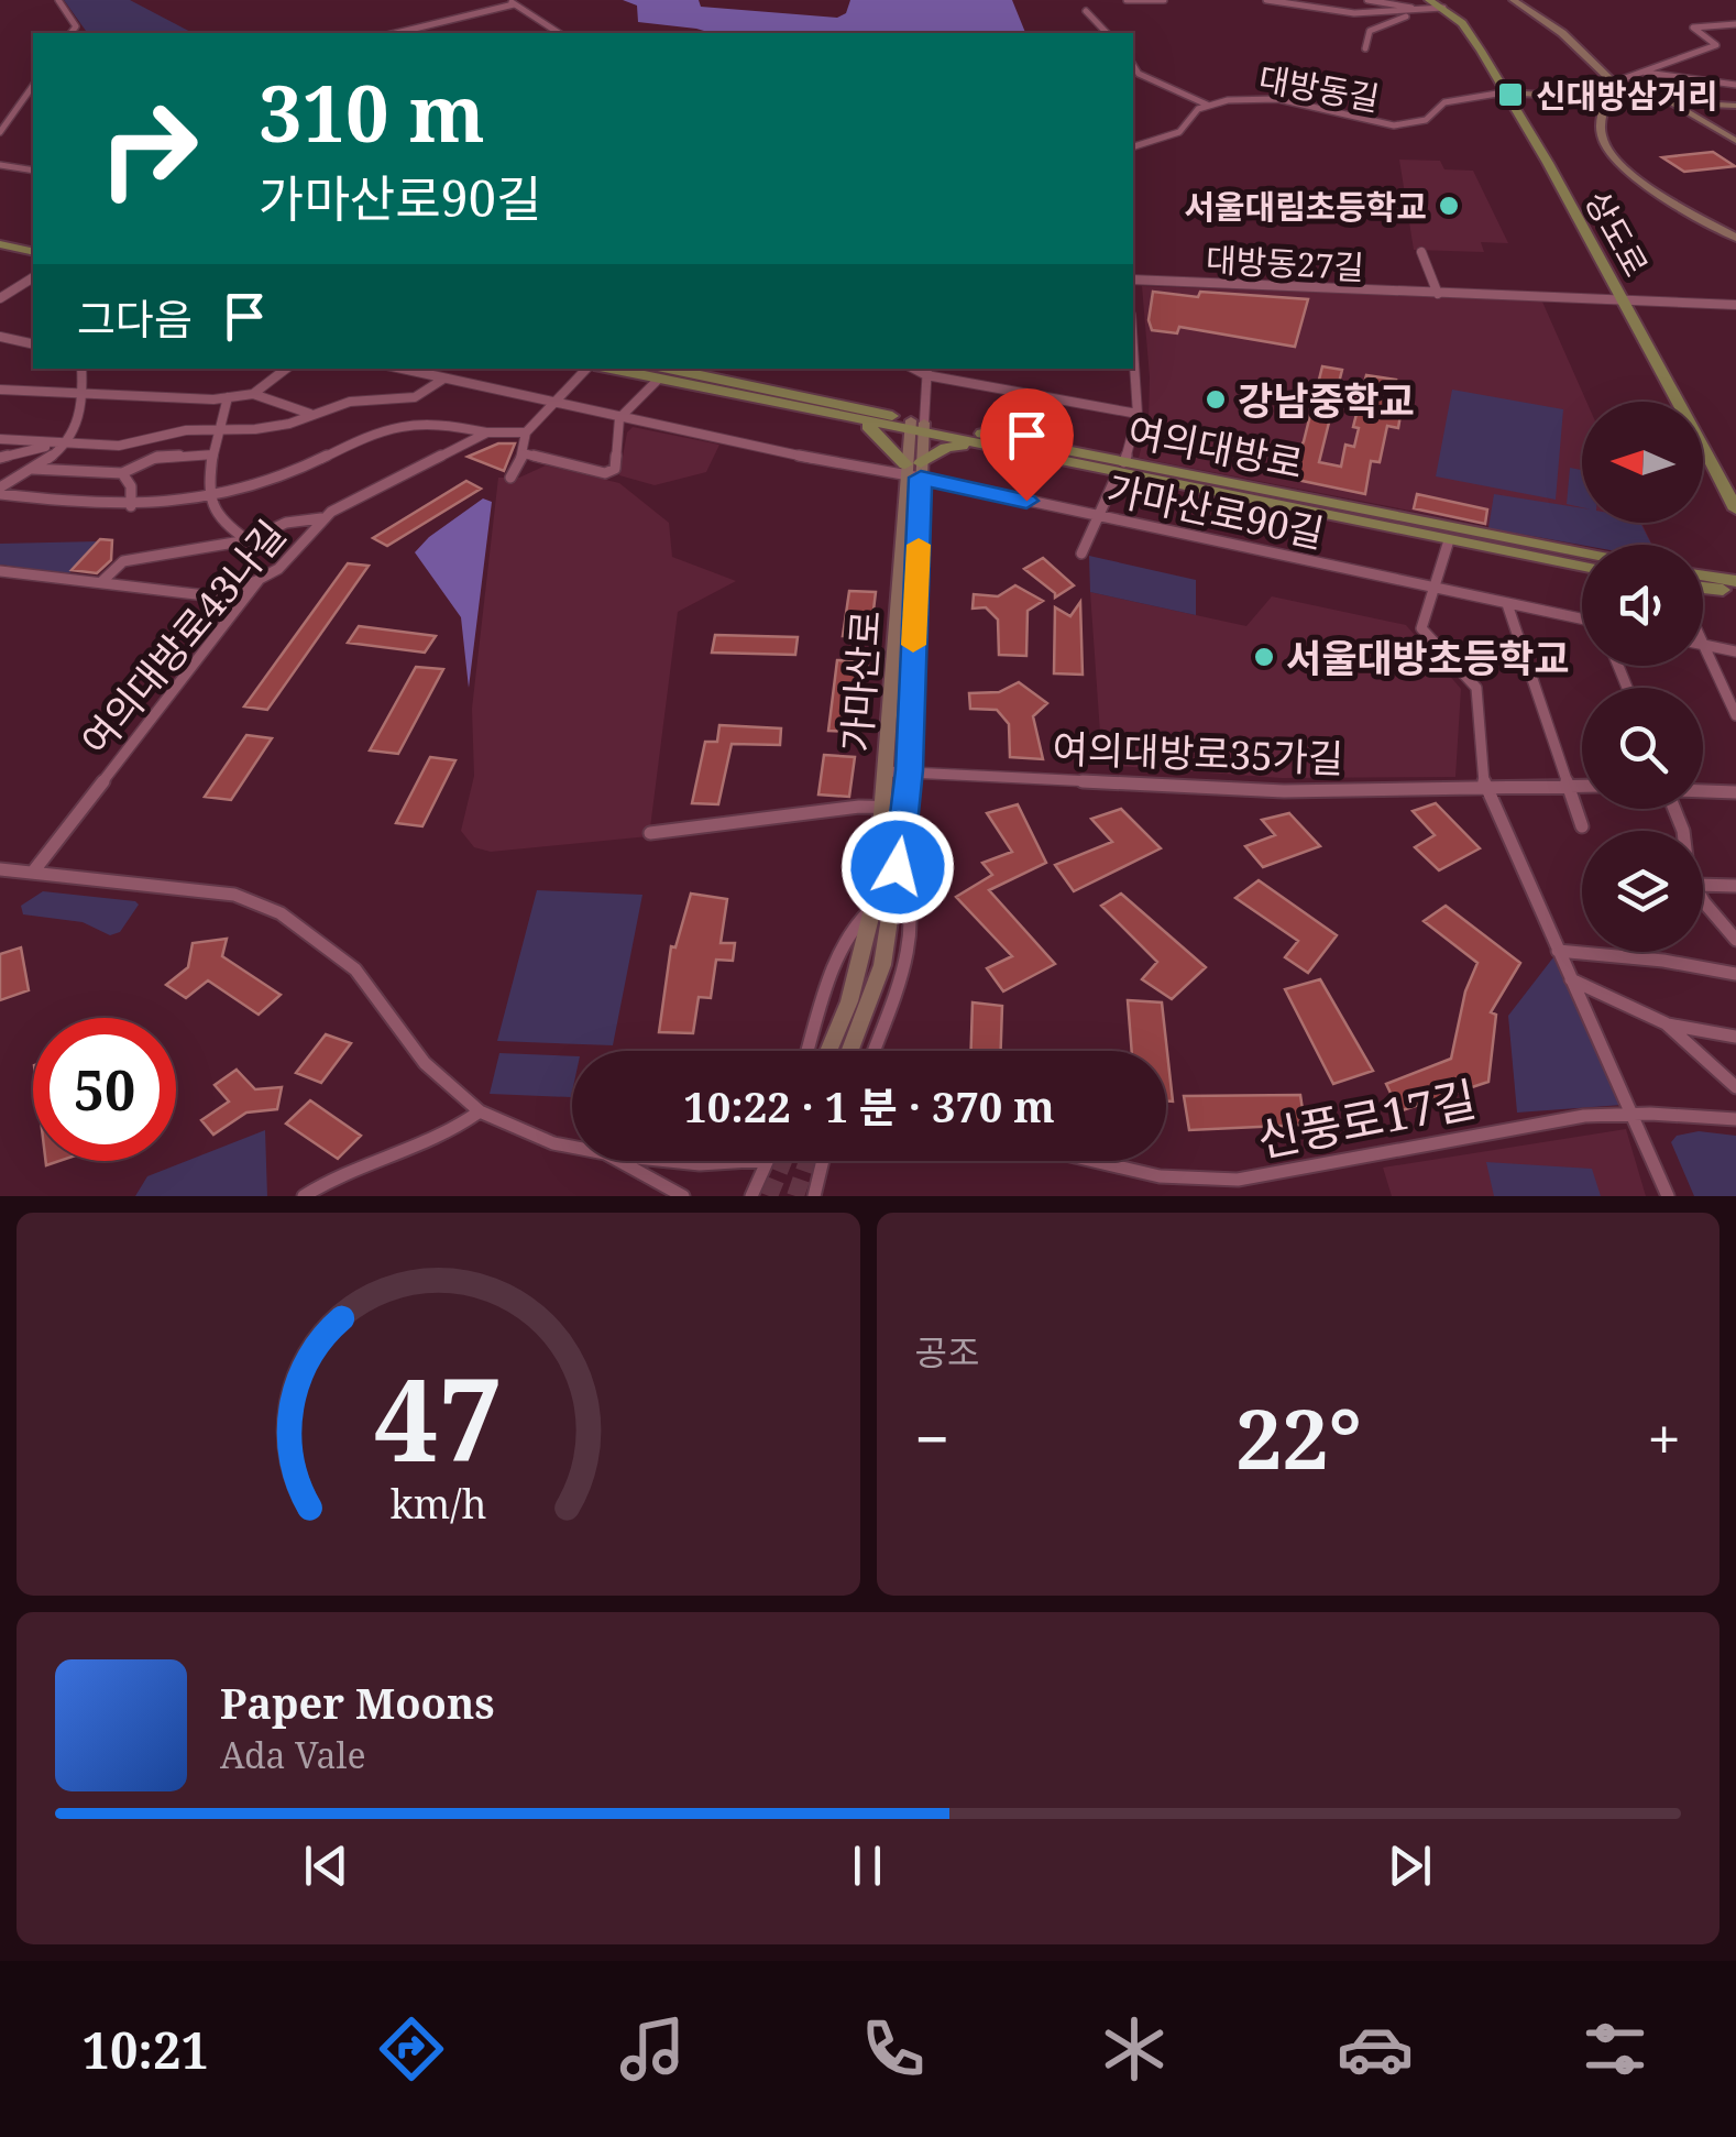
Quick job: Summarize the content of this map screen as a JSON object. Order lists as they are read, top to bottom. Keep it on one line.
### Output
{"streets":{"main road":["상도로","여의대방로","가마산로"],"street":["대방동길","대방동27길","가마산로90길","여의대방로43나길","여의대방로35가길","신풍로17길"]},"crossings":[["대방동길","상도로"],["상도로","대방동27길"],["여의대방로","가마산로"],["가마산로90길","가마산로"],["가마산로","여의대방로35가길"]],"places":{"transit":["신대방삼거리"],"other":["서울대림초등학교","강남중학교","서울대방초등학교"]},"north":"left","page":{"turn":["310 m","가마산로90길"],"then":"그다음","limit":"50","trip":"10:22 · 1 분 · 370 m","tile":"공조","heat":["−","22°","+"],"song":["Paper Moons","Ada Vale"],"tabs":"10:21","gauge":["47","km/h"]}}
